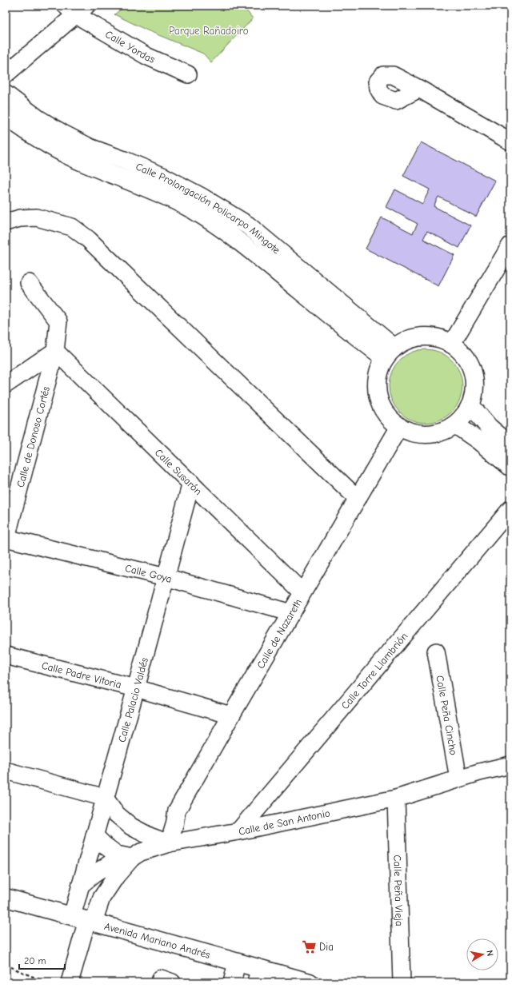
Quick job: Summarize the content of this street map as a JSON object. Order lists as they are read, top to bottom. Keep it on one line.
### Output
{"streets":{"main road":["Calle Prolongación Policarpo Mingote","Avenida Mariano Andrés"],"street":["Calle Yordas","Calle de Donoso Cortés","Calle Susarón","Calle Goya","Calle de Nazareth","Calle Torre Llambrión","Calle Padre Vitoria","Calle Palacio Valdés","Calle Peña Cincho","Calle de San Antonio","Calle Peña Vieja"]},"crossings":[["Calle Prolongación Policarpo Mingote","Calle de Nazareth"],["Calle de Donoso Cortés","Calle Susarón"],["Calle de Donoso Cortés","Calle Goya"],["Calle Susarón","Calle de Nazareth"],["Calle Susarón","Calle Palacio Valdés"],["Calle Goya","Calle de Nazareth"],["Calle Goya","Calle Palacio Valdés"],["Calle de Nazareth","Calle Padre Vitoria"],["Calle de Nazareth","Calle de San Antonio"],["Calle Torre Llambrión","Calle de San Antonio"],["Calle Padre Vitoria","Calle Palacio Valdés"],["Calle Palacio Valdés","Calle de San Antonio"],["Calle Palacio Valdés","Avenida Mariano Andrés"],["Calle Peña Cincho","Calle de San Antonio"],["Calle de San Antonio","Calle Peña Vieja"],["Calle de San Antonio","Avenida Mariano Andrés"]],"parks":["Parque Rañadoiro"],"places":{"supermarket":["Dia"]},"scale_bar":"20 m","north":"right"}
